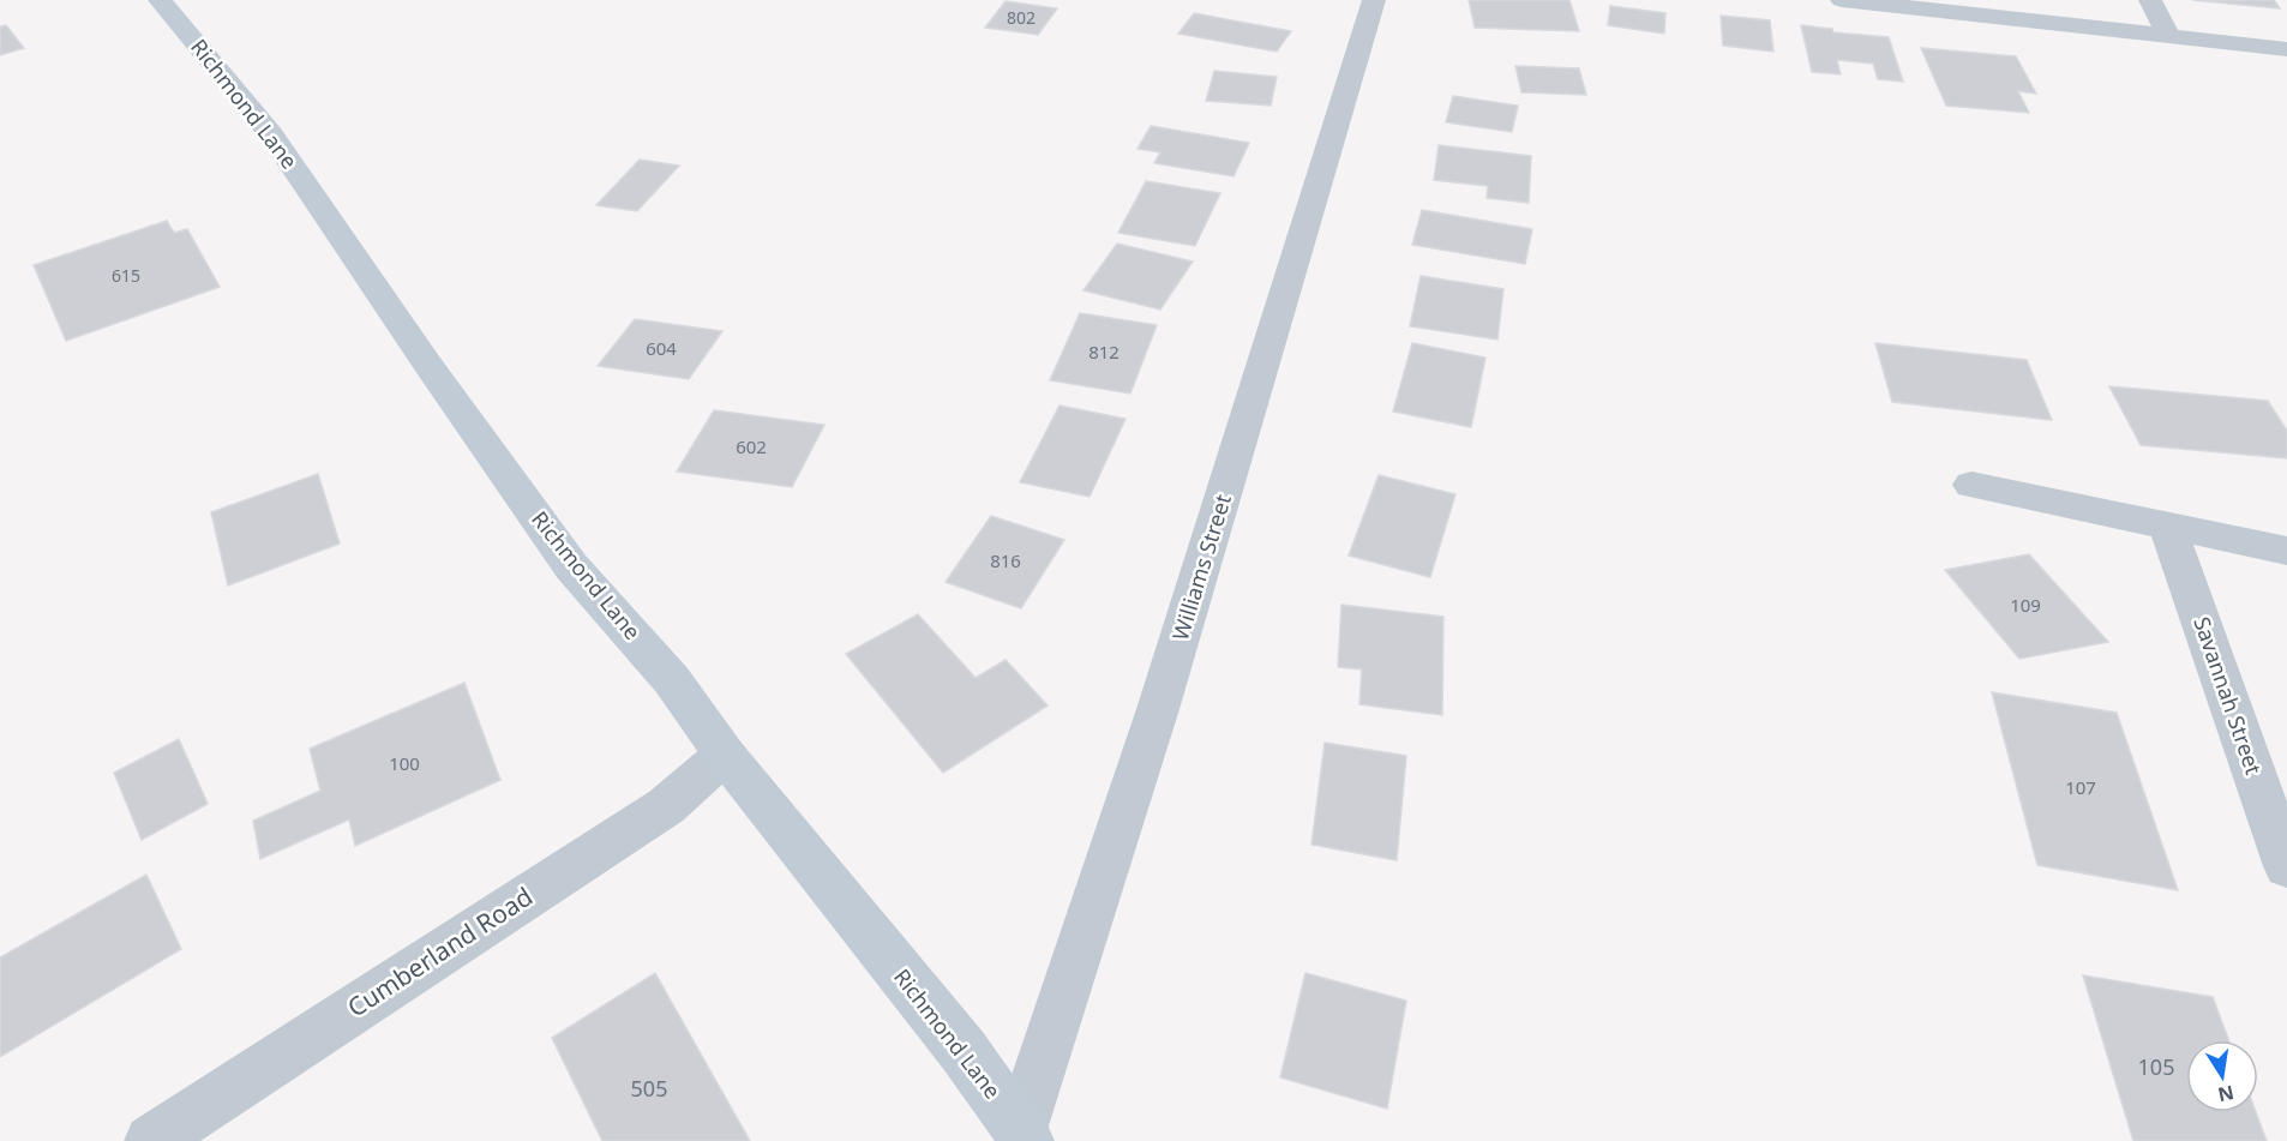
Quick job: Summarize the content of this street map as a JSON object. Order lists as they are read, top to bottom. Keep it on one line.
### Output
{"streets":{"street":["Richmond Lane","Williams Street","Savannah Street","Cumberland Road"]},"crossings":[["Richmond Lane","Williams Street"],["Richmond Lane","Cumberland Road"]],"house_numbers":["802","615","604","812","602","816","109","100","107","105","505"],"north":"bottom"}
